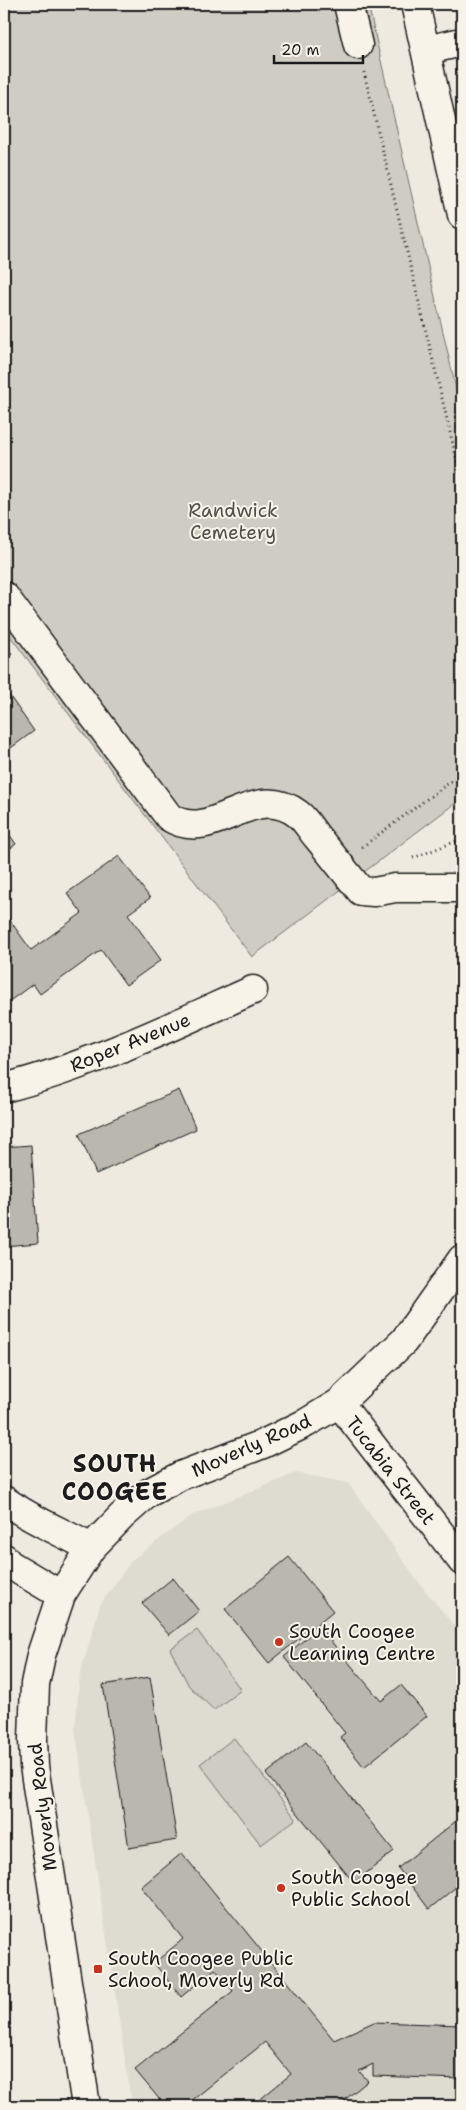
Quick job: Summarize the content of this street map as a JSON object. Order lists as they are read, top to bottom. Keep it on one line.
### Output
{"streets":{"street":["Roper Avenue","Moverly Road","Tucabia Street"]},"crossings":[["Moverly Road","Tucabia Street"]],"districts":["SOUTH COOGEE"],"parks":["Randwick Cemetery"],"places":{"other":["South Coogee Learning Centre","South Coogee Public School"],"transit":["South Coogee Public School, Moverly Rd"]},"scale_bar":"20 m"}
